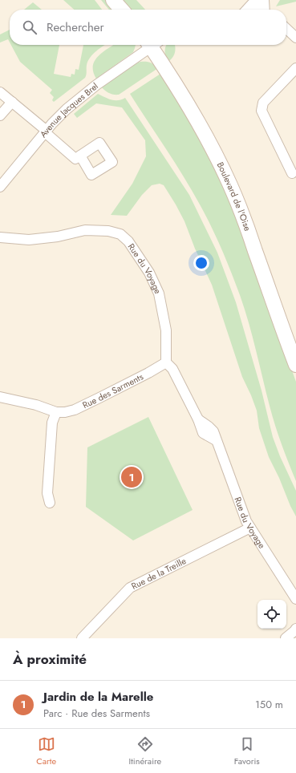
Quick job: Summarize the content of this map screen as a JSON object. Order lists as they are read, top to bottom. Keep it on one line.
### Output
{"streets":{"main road":["Boulevard de l'Oise"],"street":["Avenue Jacques Brel","Rue du Voyage","Rue des Sarments","Rue de la Treille"]},"crossings":[["Rue du Voyage","Rue des Sarments"],["Rue du Voyage","Rue de la Treille"]],"page":{"search":"Rechercher","pins":"1","heading":"À proximité","list":[{"mark":"1","name":"Jardin de la Marelle","note":"Parc · Rue des Sarments","value":"150 m"}],"nav":["Carte","Itinéraire","Favoris"]}}
